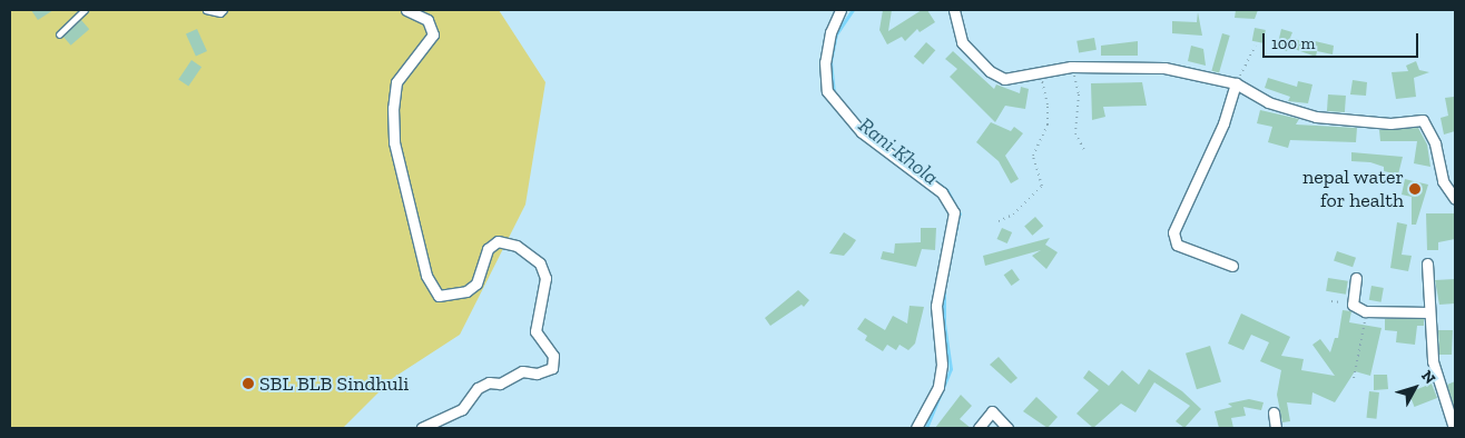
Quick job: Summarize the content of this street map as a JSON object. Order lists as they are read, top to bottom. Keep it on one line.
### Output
{"water":["Rani Khola"],"places":["nepal water for health","SBL BLB Sindhuli"],"scale_bar":"100 m","north":"top right"}
